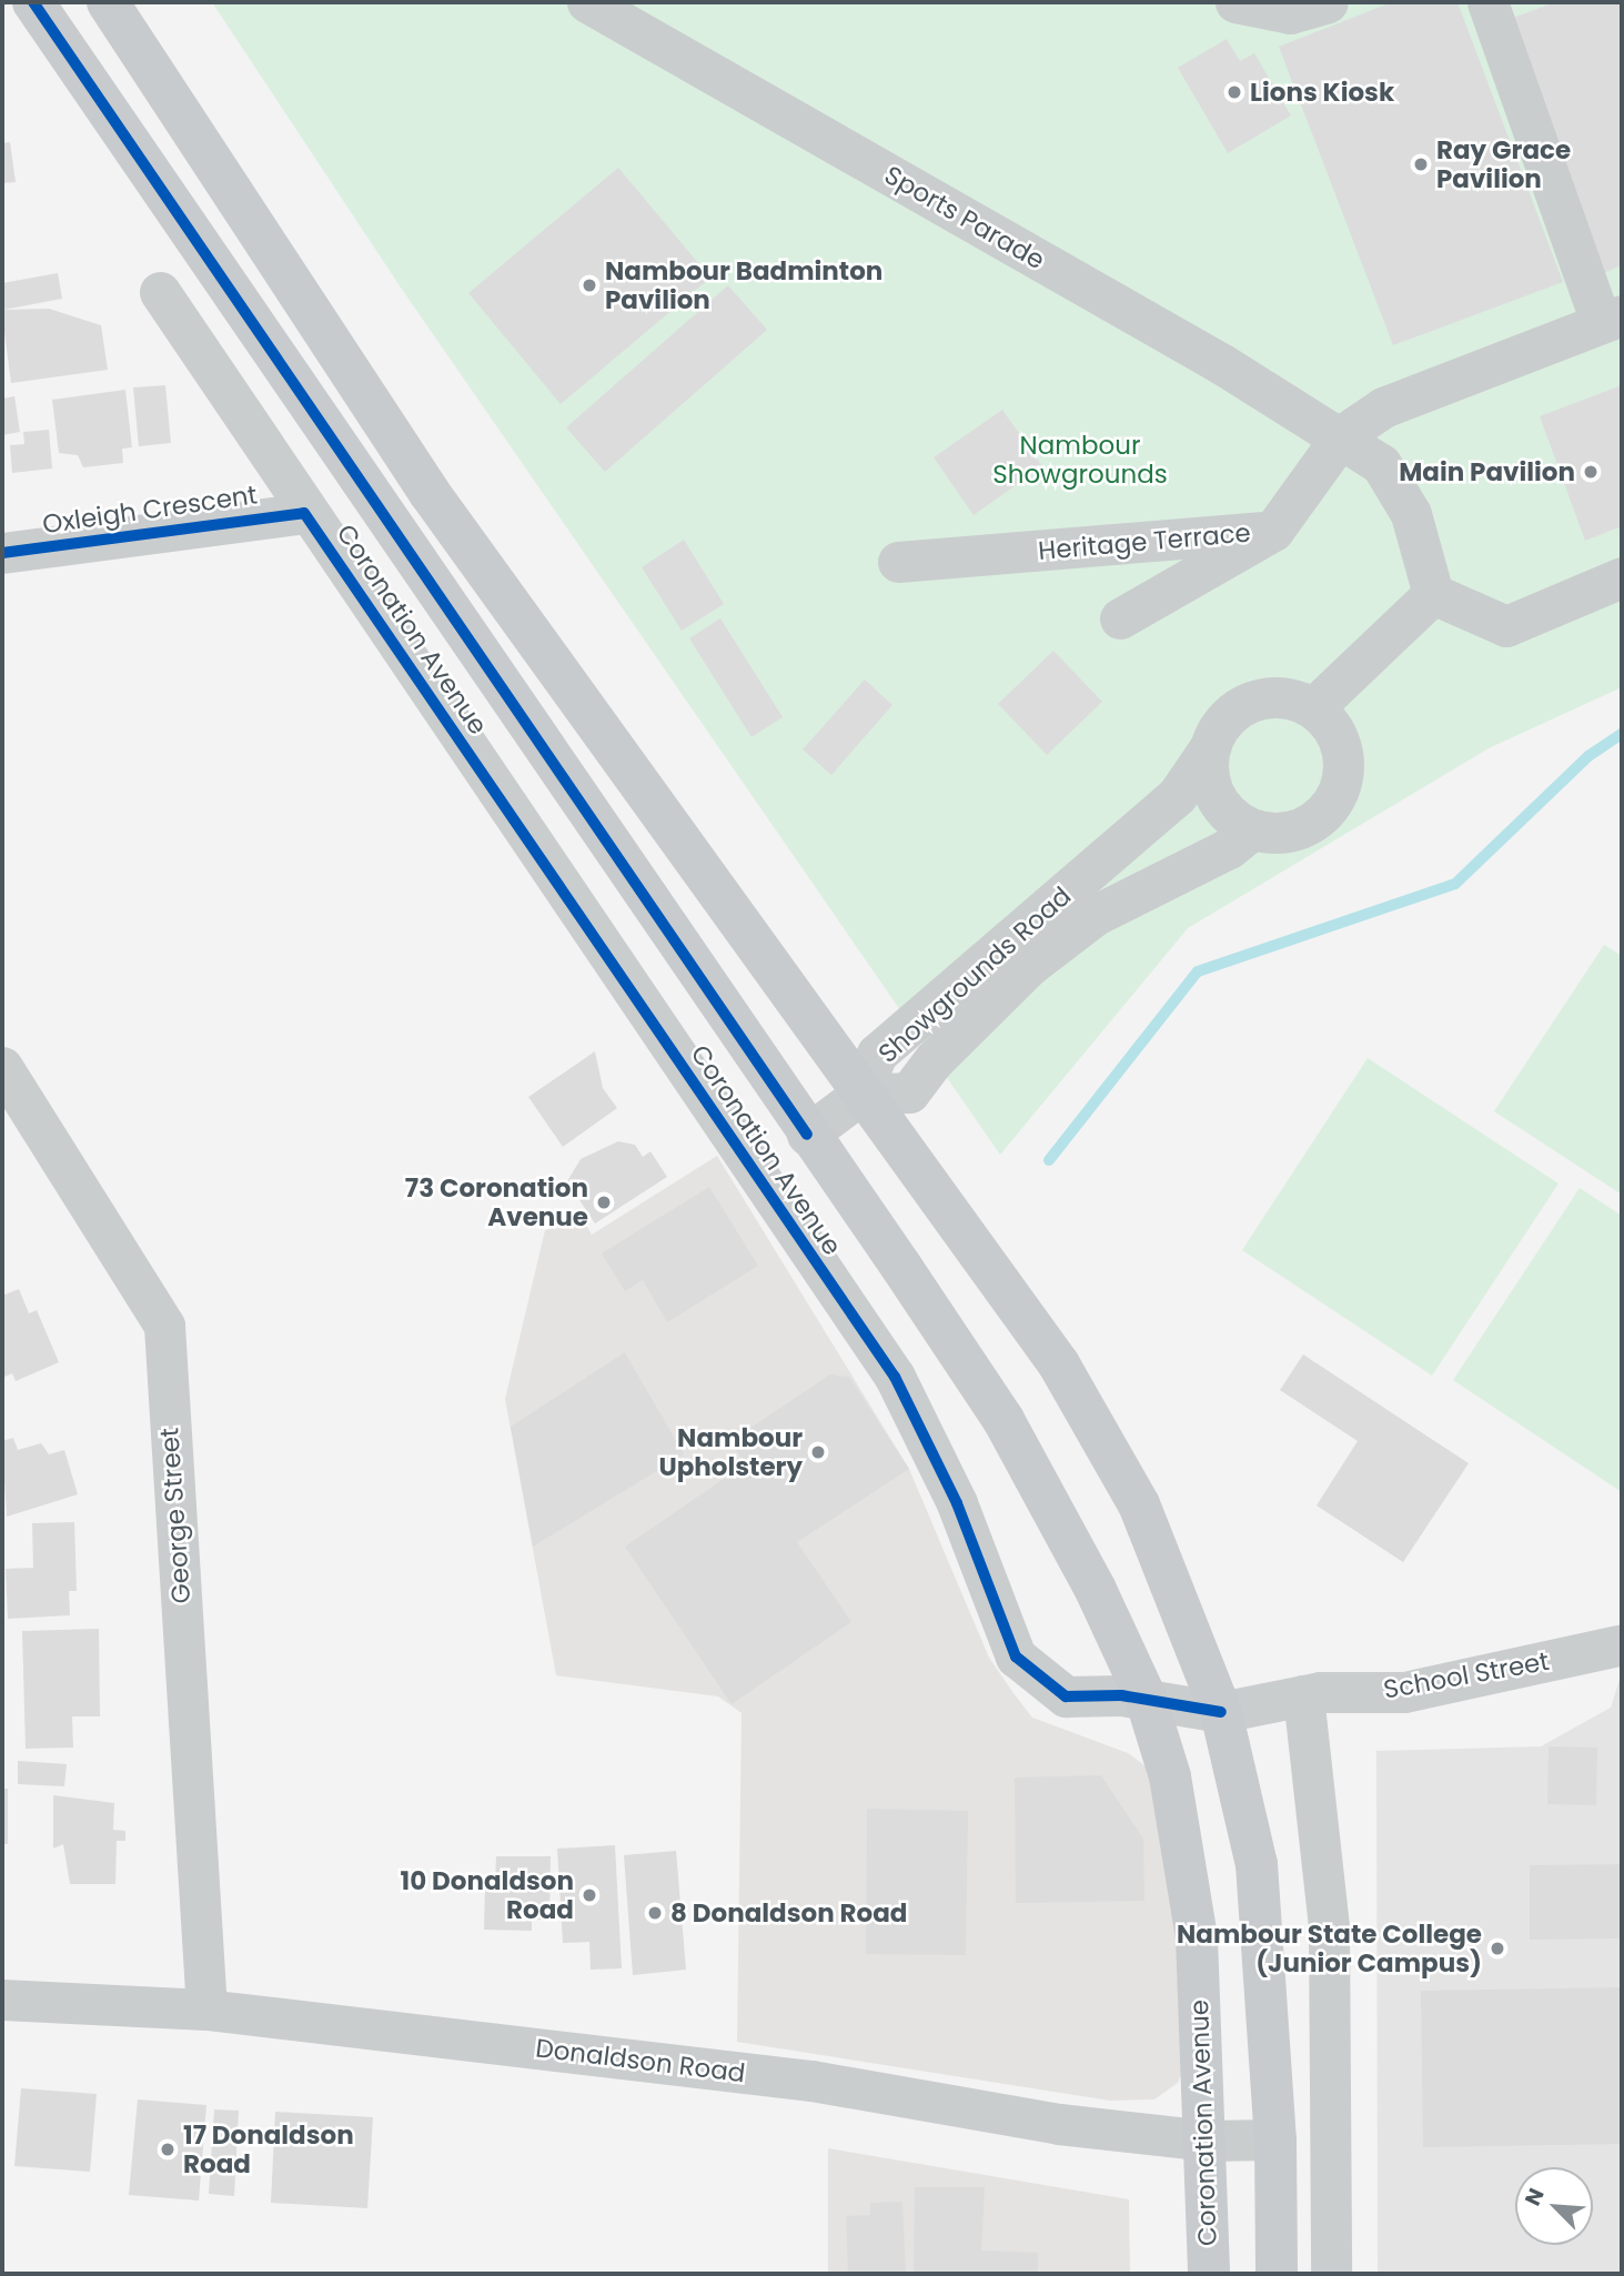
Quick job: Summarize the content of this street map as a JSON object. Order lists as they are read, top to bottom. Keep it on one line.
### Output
{"streets":{"main road":["Coronation Avenue"],"street":["Sports Parade","Oxleigh Crescent","Heritage Terrace","Showgrounds Road","George Street","School Street","Donaldson Road"]},"crossings":[["Sports Parade","Heritage Terrace"],["Oxleigh Crescent","Coronation Avenue"],["Coronation Avenue","School Street"],["Coronation Avenue","Donaldson Road"],["George Street","Donaldson Road"]],"parks":["Nambour Showgrounds"],"places":["Lions Kiosk","Ray Grace Pavilion","Nambour Badminton Pavilion","Main Pavilion","73 Coronation Avenue","Nambour Upholstery","10 Donaldson Road","8 Donaldson Road","Nambour State College (Junior Campus)","17 Donaldson Road"],"north":"top left"}
